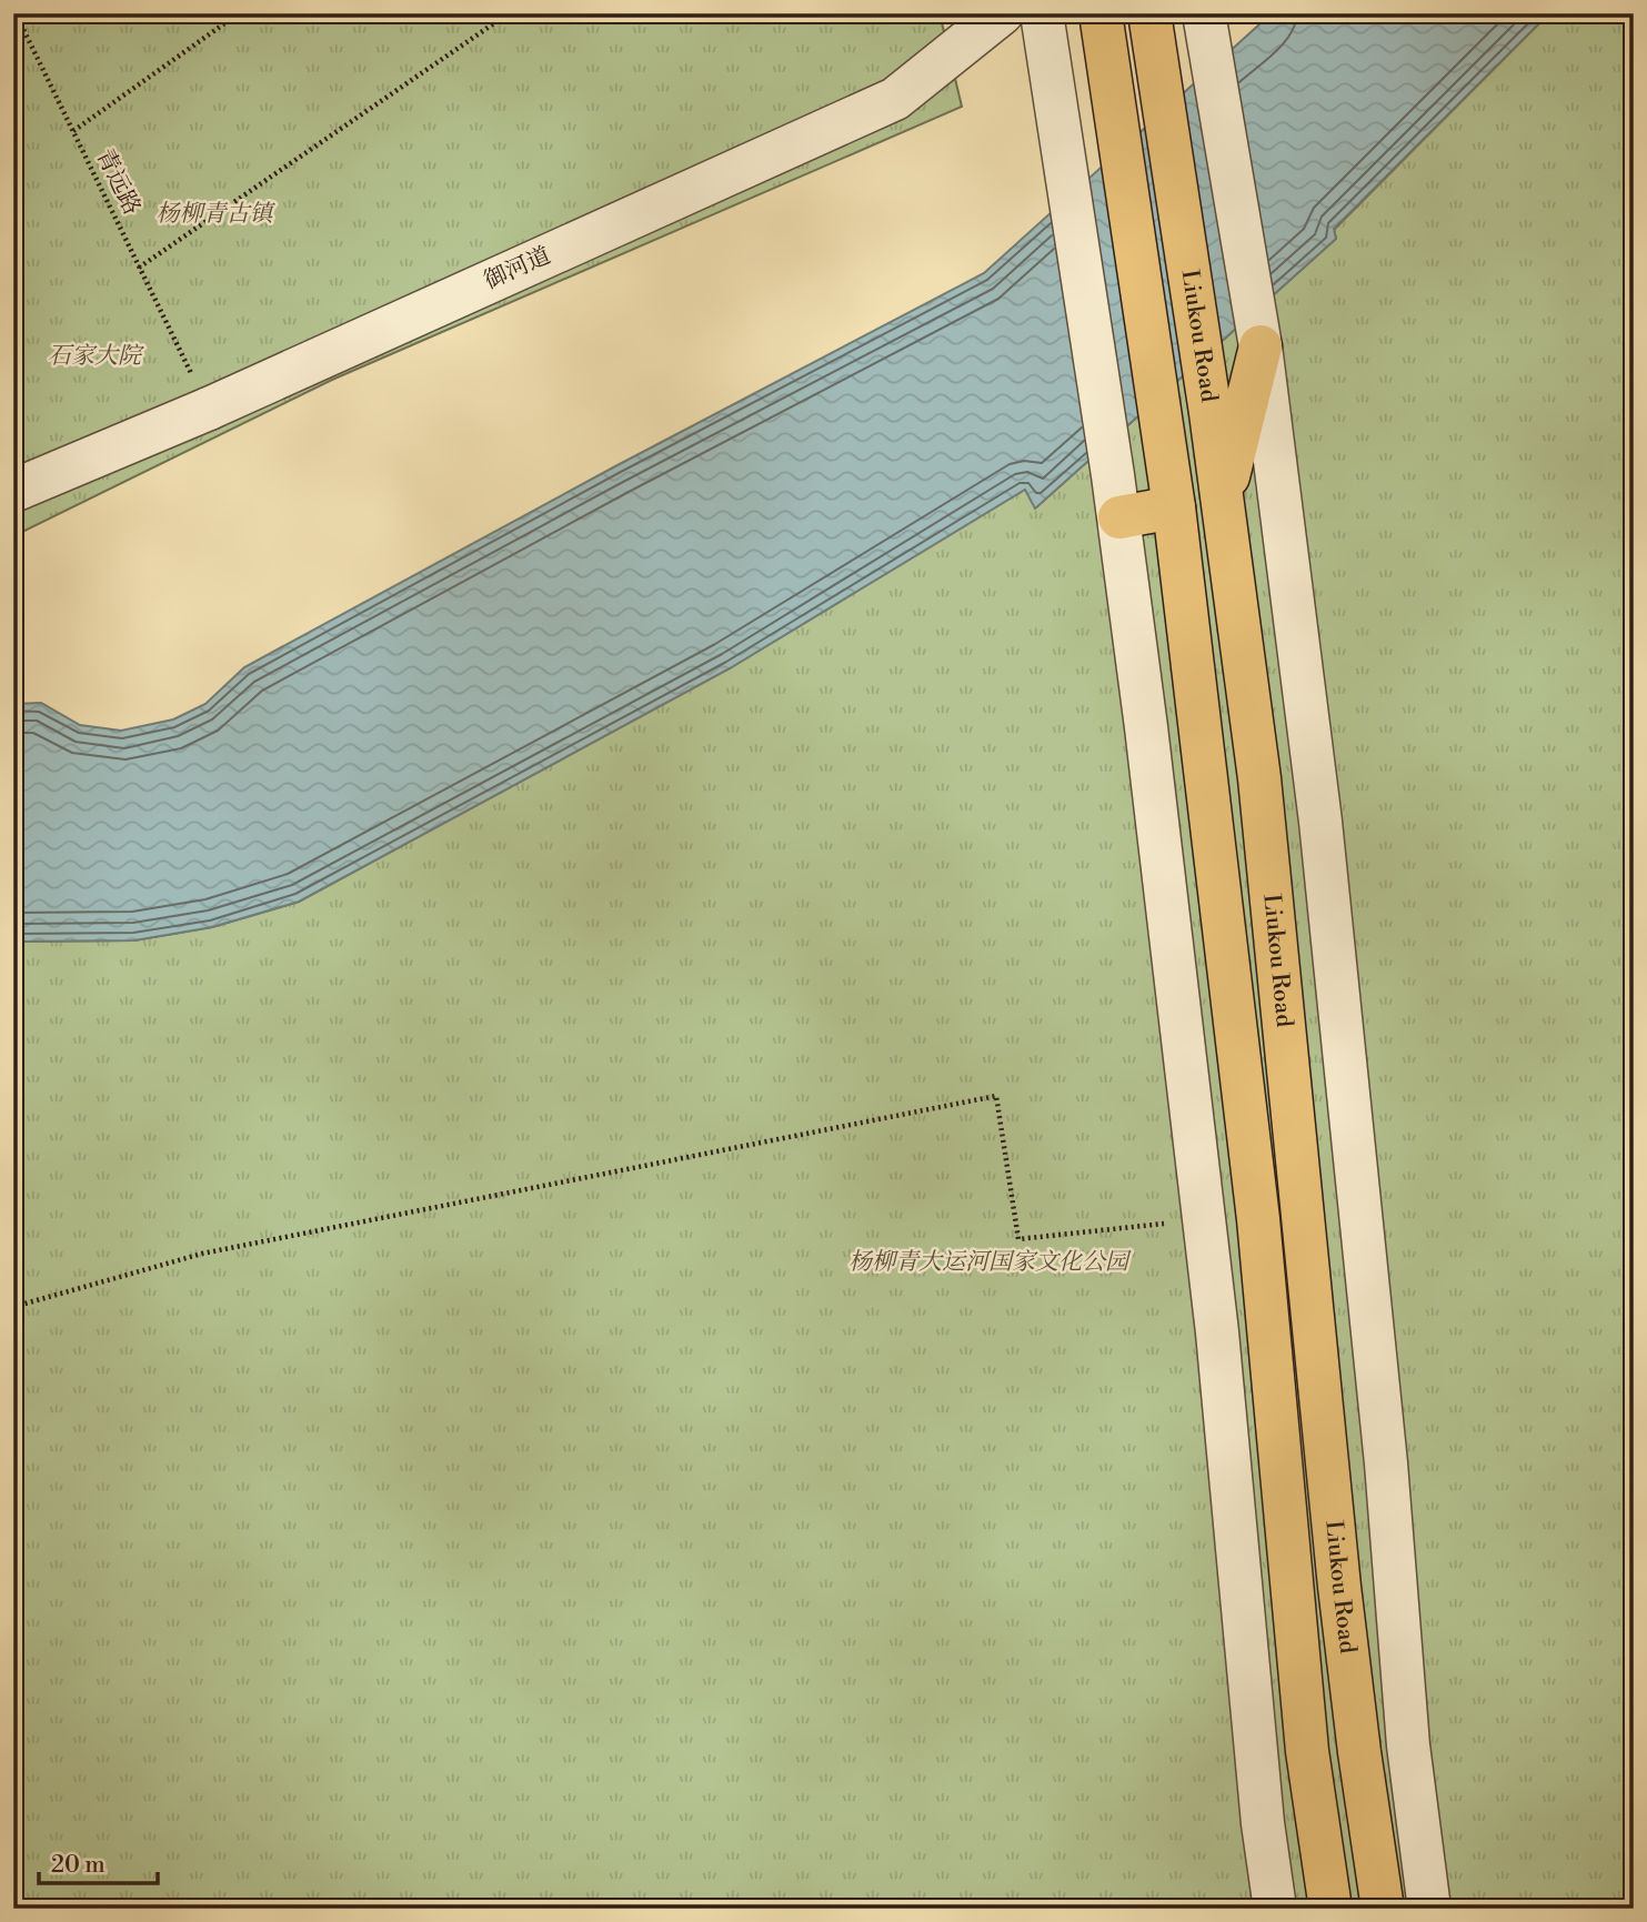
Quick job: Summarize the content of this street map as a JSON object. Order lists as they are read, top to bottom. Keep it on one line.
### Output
{"streets":{"main road":["Liukou Road"],"street":["御河道"],"path":["青远路"]},"crossings":[["青远路","御河道"]],"parks":["杨柳青古镇","石家大院","杨柳青大运河国家文化公园"],"scale_bar":"20 m"}
